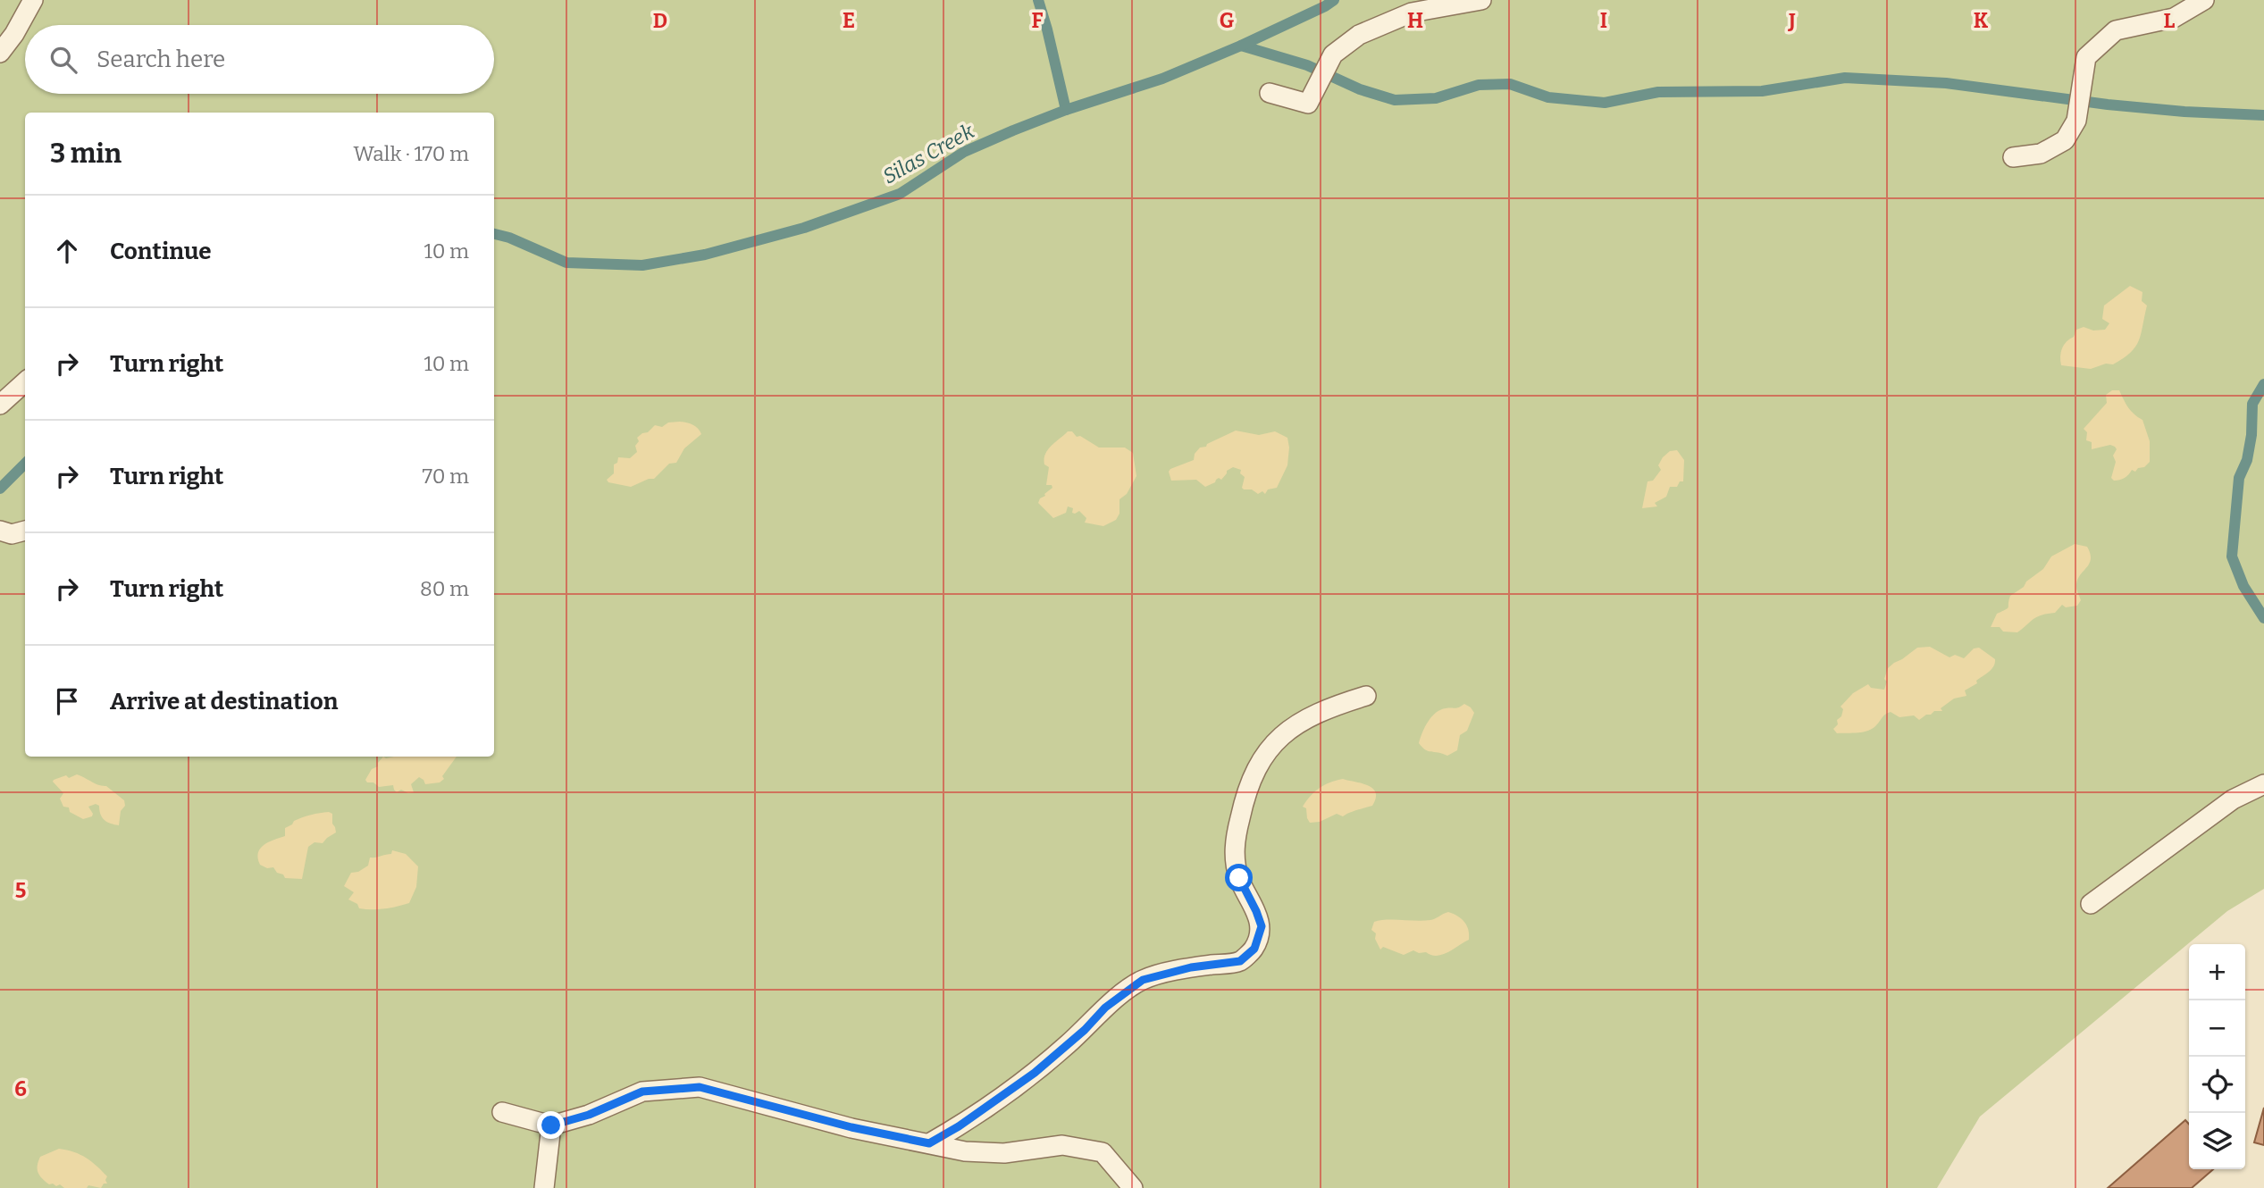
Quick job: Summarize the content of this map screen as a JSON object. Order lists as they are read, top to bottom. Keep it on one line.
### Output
{"water":["Silas Creek"],"page":{"search":"Search here","heading":["3 min","Walk · 170 m"],"list":[["Continue","10 m"],["Turn right","10 m"],["Turn right","70 m"],["Turn right","80 m"],"Arrive at destination"],"map_buttons":["+","−"]},"grid":{"columns":["D","E","F","G","H","I","J","K","L"],"rows":["5","6"]}}
